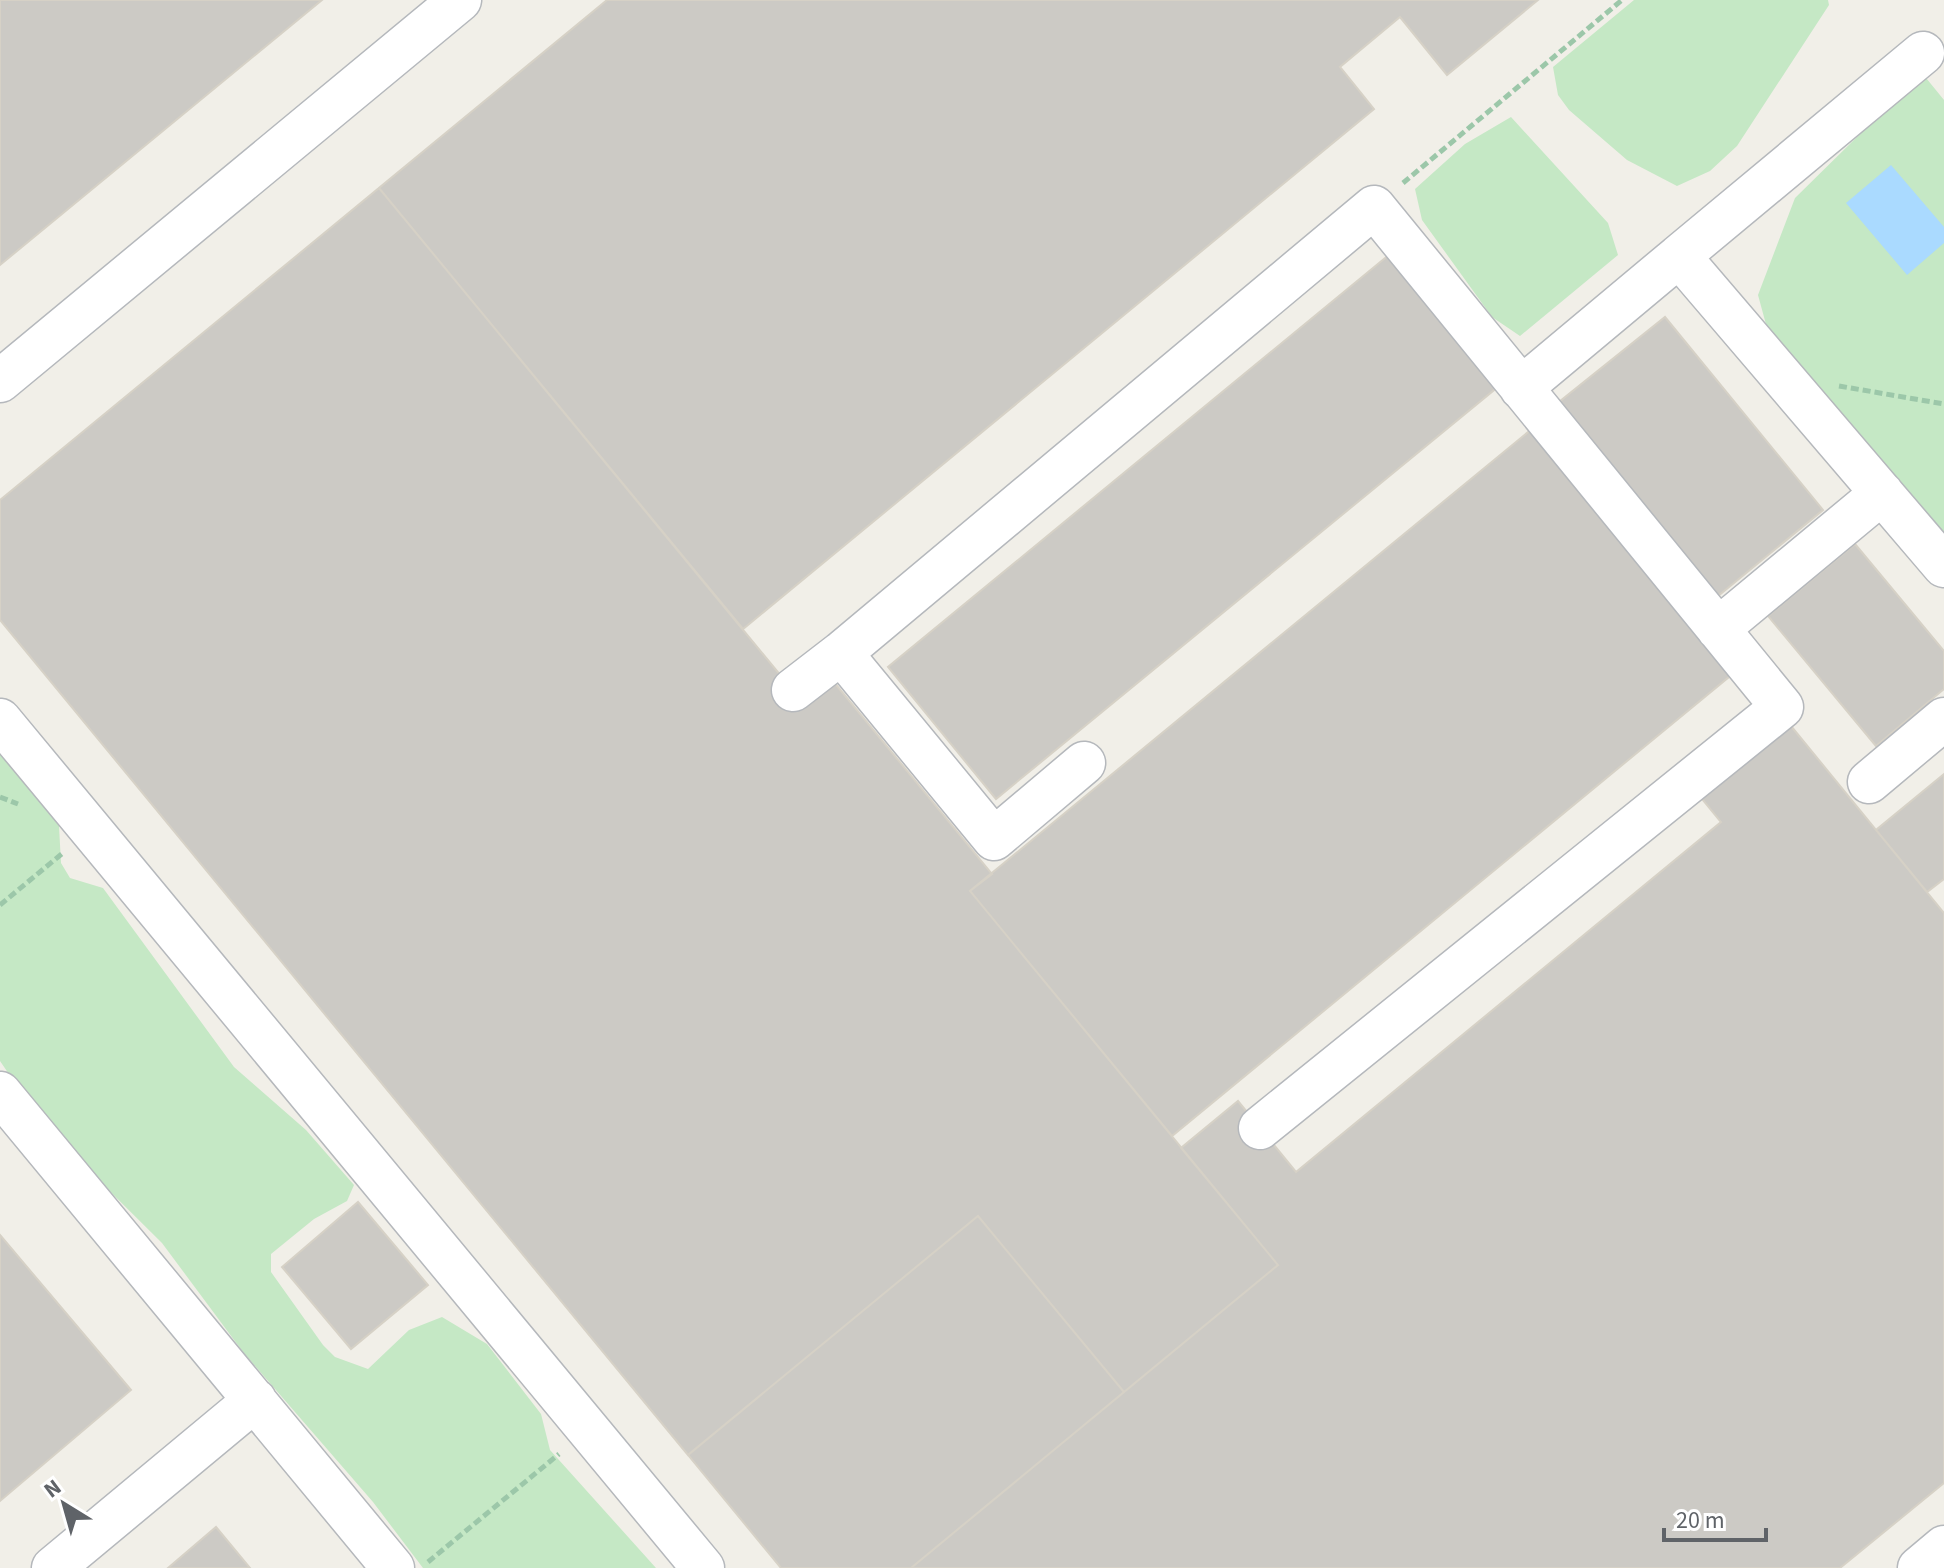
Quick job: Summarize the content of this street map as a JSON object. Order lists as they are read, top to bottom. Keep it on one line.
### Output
{"scale_bar":"20 m","north":"top left"}
